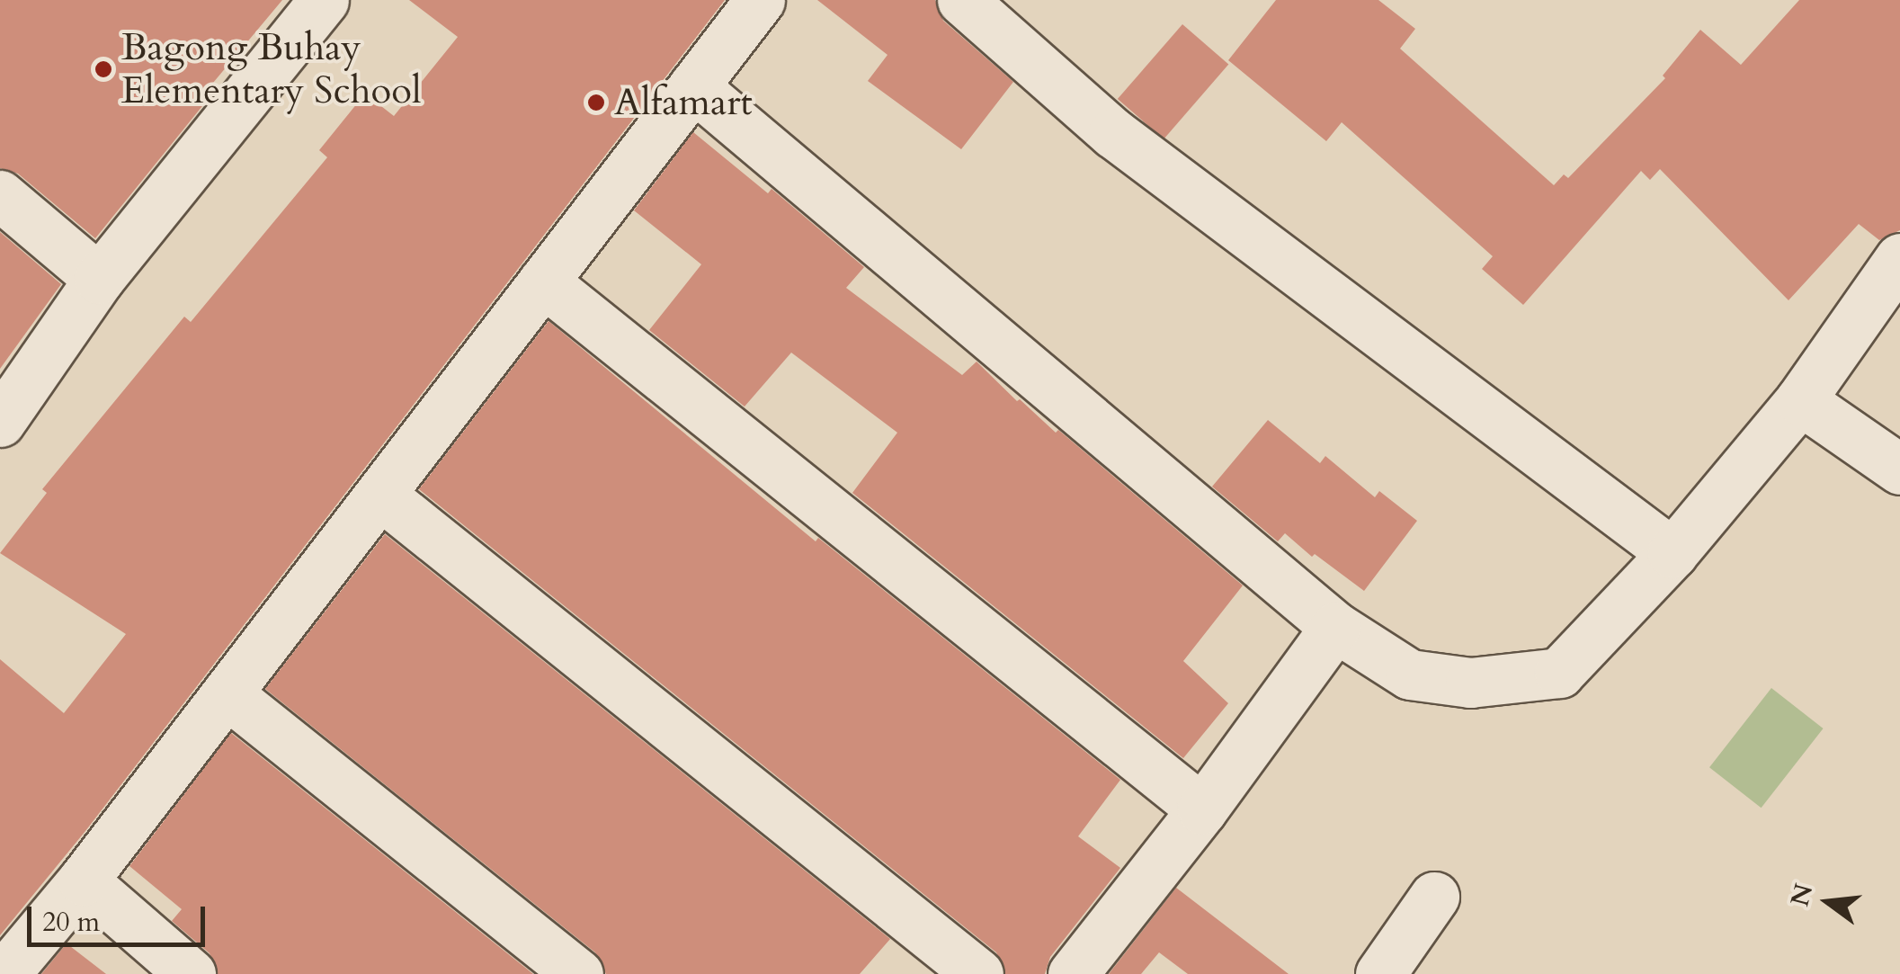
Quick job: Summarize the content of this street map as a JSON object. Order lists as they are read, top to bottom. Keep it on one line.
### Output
{"places":["Bagong Buhay Elementary School","Alfamart"],"scale_bar":"20 m","north":"left"}
